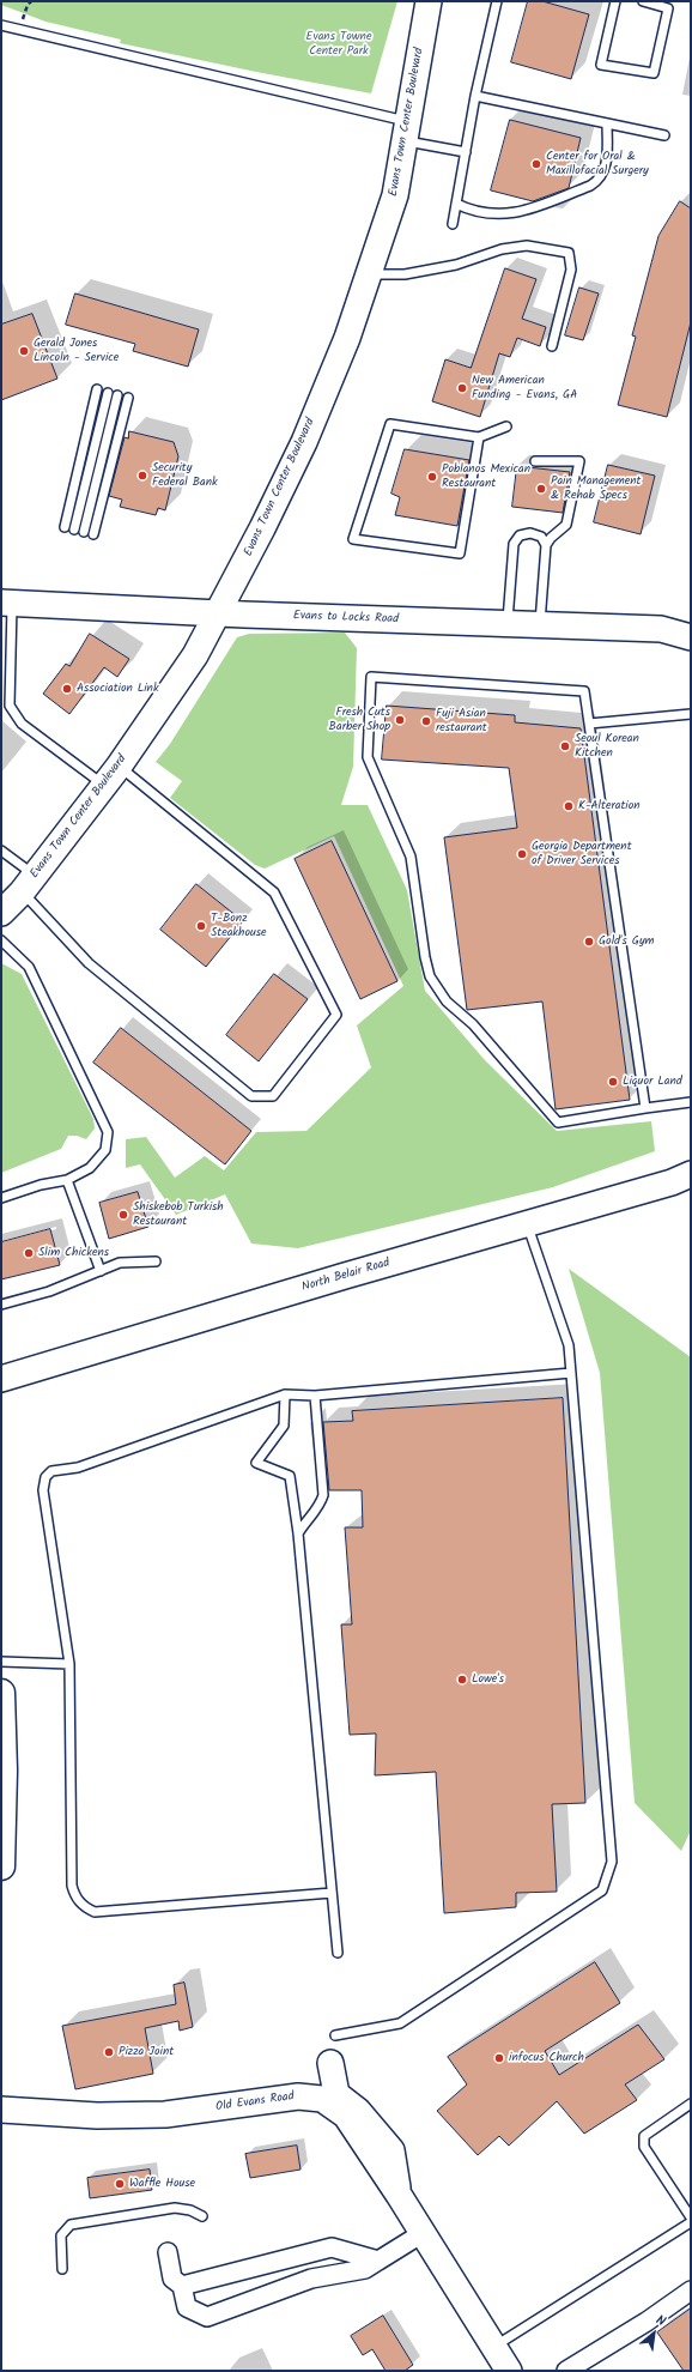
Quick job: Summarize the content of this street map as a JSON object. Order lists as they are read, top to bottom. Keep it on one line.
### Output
{"streets":{"street":["Evans Town Center Boulevard","Evans to Locks Road","North Belair Road","Old Evans Road"]},"crossings":[["Evans Town Center Boulevard","Evans to Locks Road"]],"parks":["Evans Towne Center Park"],"places":["Center for Oral & Maxillofacial Surgery","Gerald Jones Lincoln - Service","New American Funding - Evans, GA","Security Federal Bank","Poblanos Mexican Restaurant","Pain Management & Rehab Specs","Association Link","Fresh Cuts Barber Shop","Fuji Asian restaurant","Seoul Korean Kitchen","K-Alteration","Georgia Department of Driver Services","T-Bonz Steakhouse","Gold's Gym","Liquor Land","Shiskebob Turkish Restaurant","Slim Chickens","Lowe's","Pizza Joint","infocus Church","Waffle House"],"north":"top right"}
